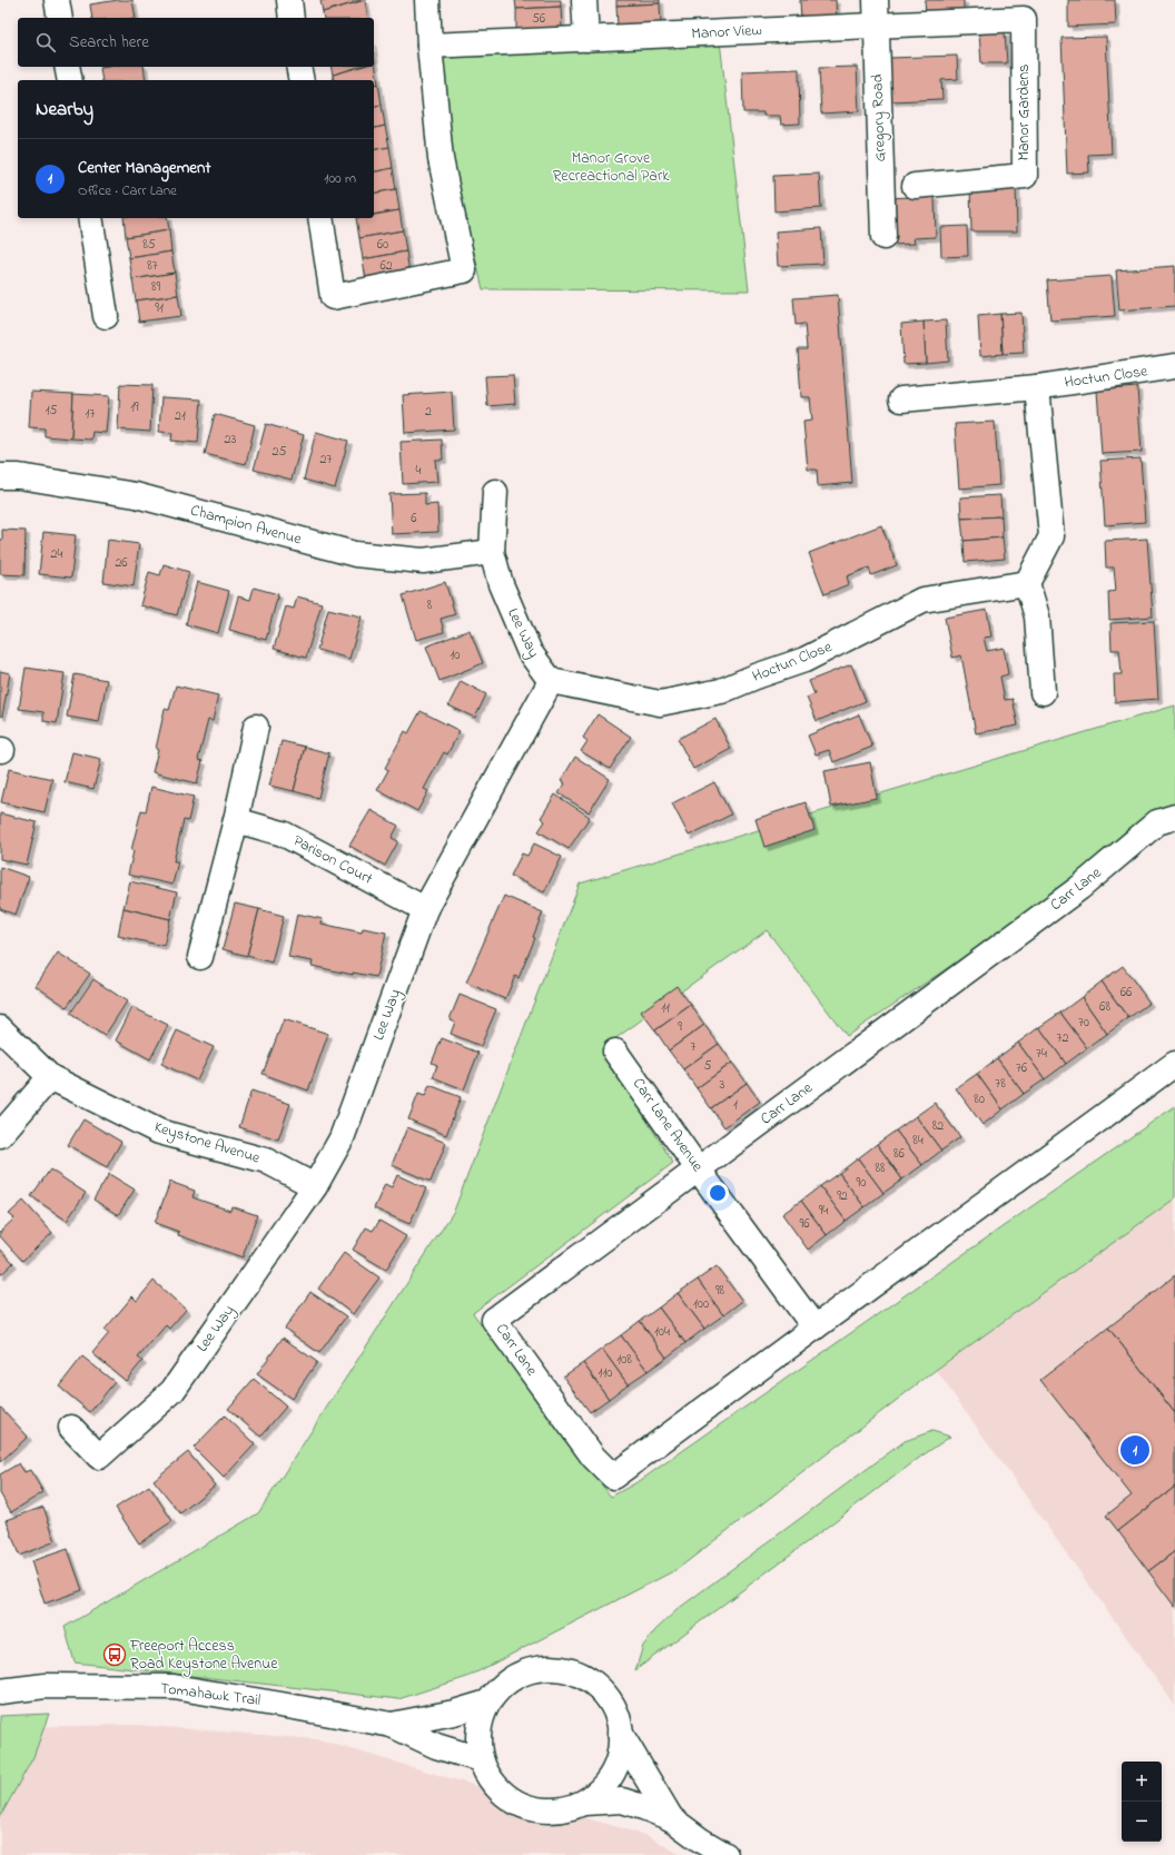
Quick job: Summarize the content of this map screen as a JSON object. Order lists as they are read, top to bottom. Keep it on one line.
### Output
{"streets":{"street":["Manor View","Manor Gardens","Gregory Road","Hoctun Close","Champion Avenue","Lee Way","Parison Court","Carr Lane","Carr Lane Avenue","Keystone Avenue","Tomahawk Trail"]},"crossings":[["Manor View","Manor Gardens"],["Manor View","Gregory Road"],["Hoctun Close","Lee Way"],["Champion Avenue","Lee Way"],["Lee Way","Parison Court"],["Lee Way","Keystone Avenue"],["Carr Lane","Carr Lane Avenue"]],"parks":["Manor Grove Recreactional Park"],"places":{"bus stop":["Freeport Access Road Keystone Avenue"]},"house_numbers":["56","85","60","87","62","89","91","19","15","2","17","21","23","25","27","4","6","24","26","8","10","66","68","11","70","9","72","7","74","5","76","78","3","80","1","82","84","86","88","90","92","94","96","98","100","104","108","110"],"page":{"search":"Search here","heading":"Nearby","list":[{"mark":"1","name":"Center Management","note":"Office · Carr Lane","value":"100 m"}],"pins":"1","map_buttons":["+","−"]}}
